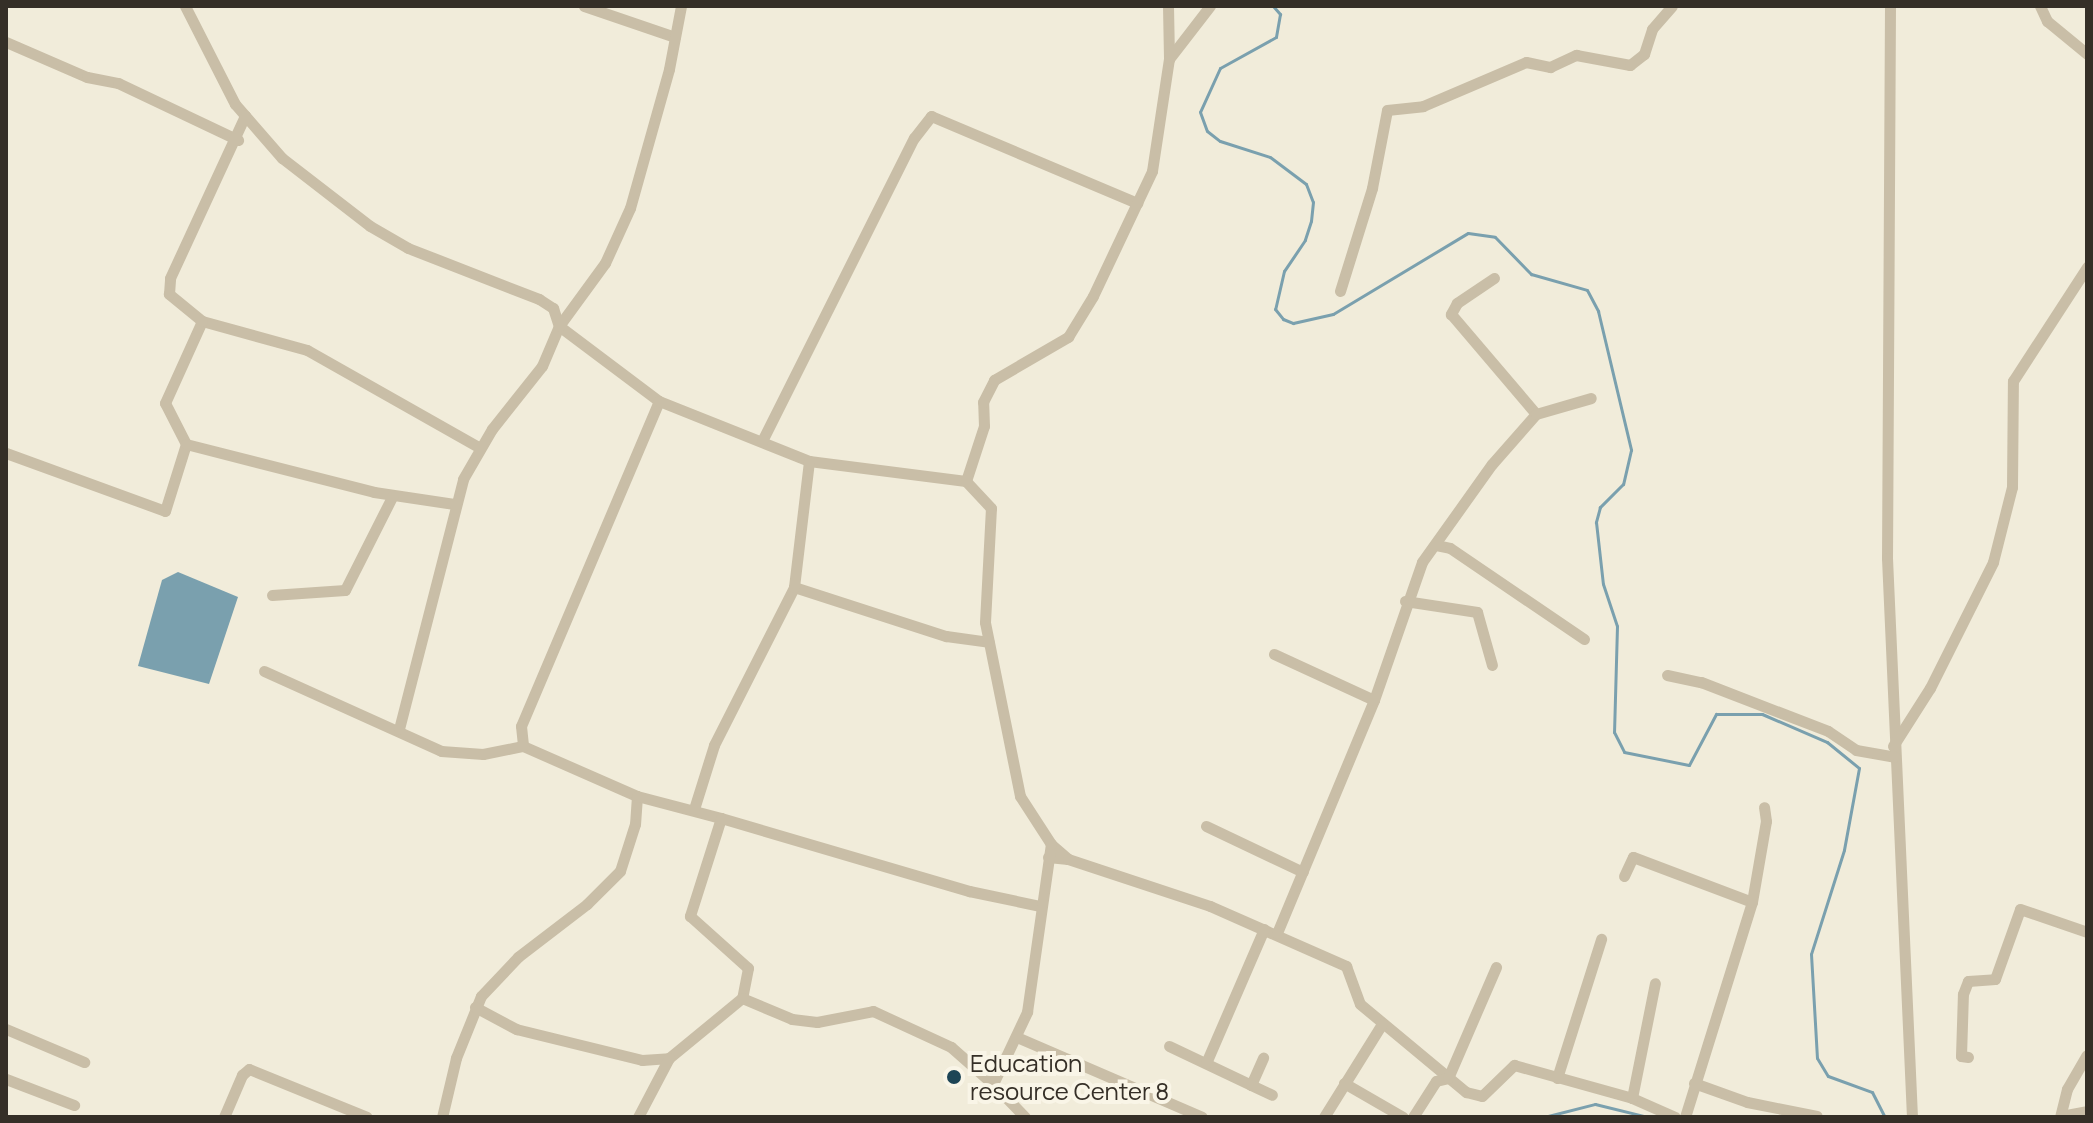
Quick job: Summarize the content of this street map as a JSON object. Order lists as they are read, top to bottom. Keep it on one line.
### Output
{"places":["Education resource Center 8"]}
